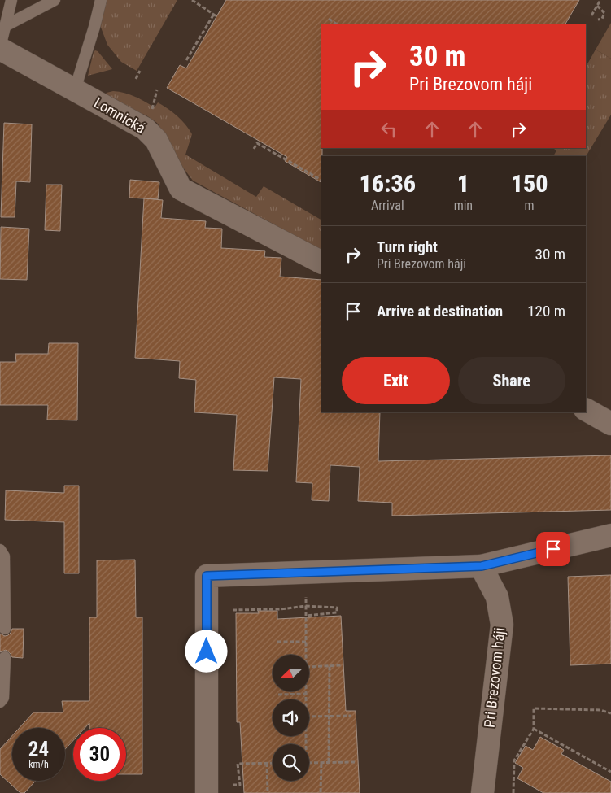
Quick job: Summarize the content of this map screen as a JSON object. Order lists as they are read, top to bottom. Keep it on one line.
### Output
{"streets":{"street":["Lomnická","Pri Brezovom háji"]},"north":"bottom left","page":{"turn":["30 m","Pri Brezovom háji"],"eta":["16:36","Arrival","1","min","150","m"],"list":[{"name":"Turn right","note":"Pri Brezovom háji","value":"30 m"},{"name":"Arrive at destination","value":"120 m"}],"buttons":["Exit","Share"],"speed":"24 km/h","limit":"30"}}
